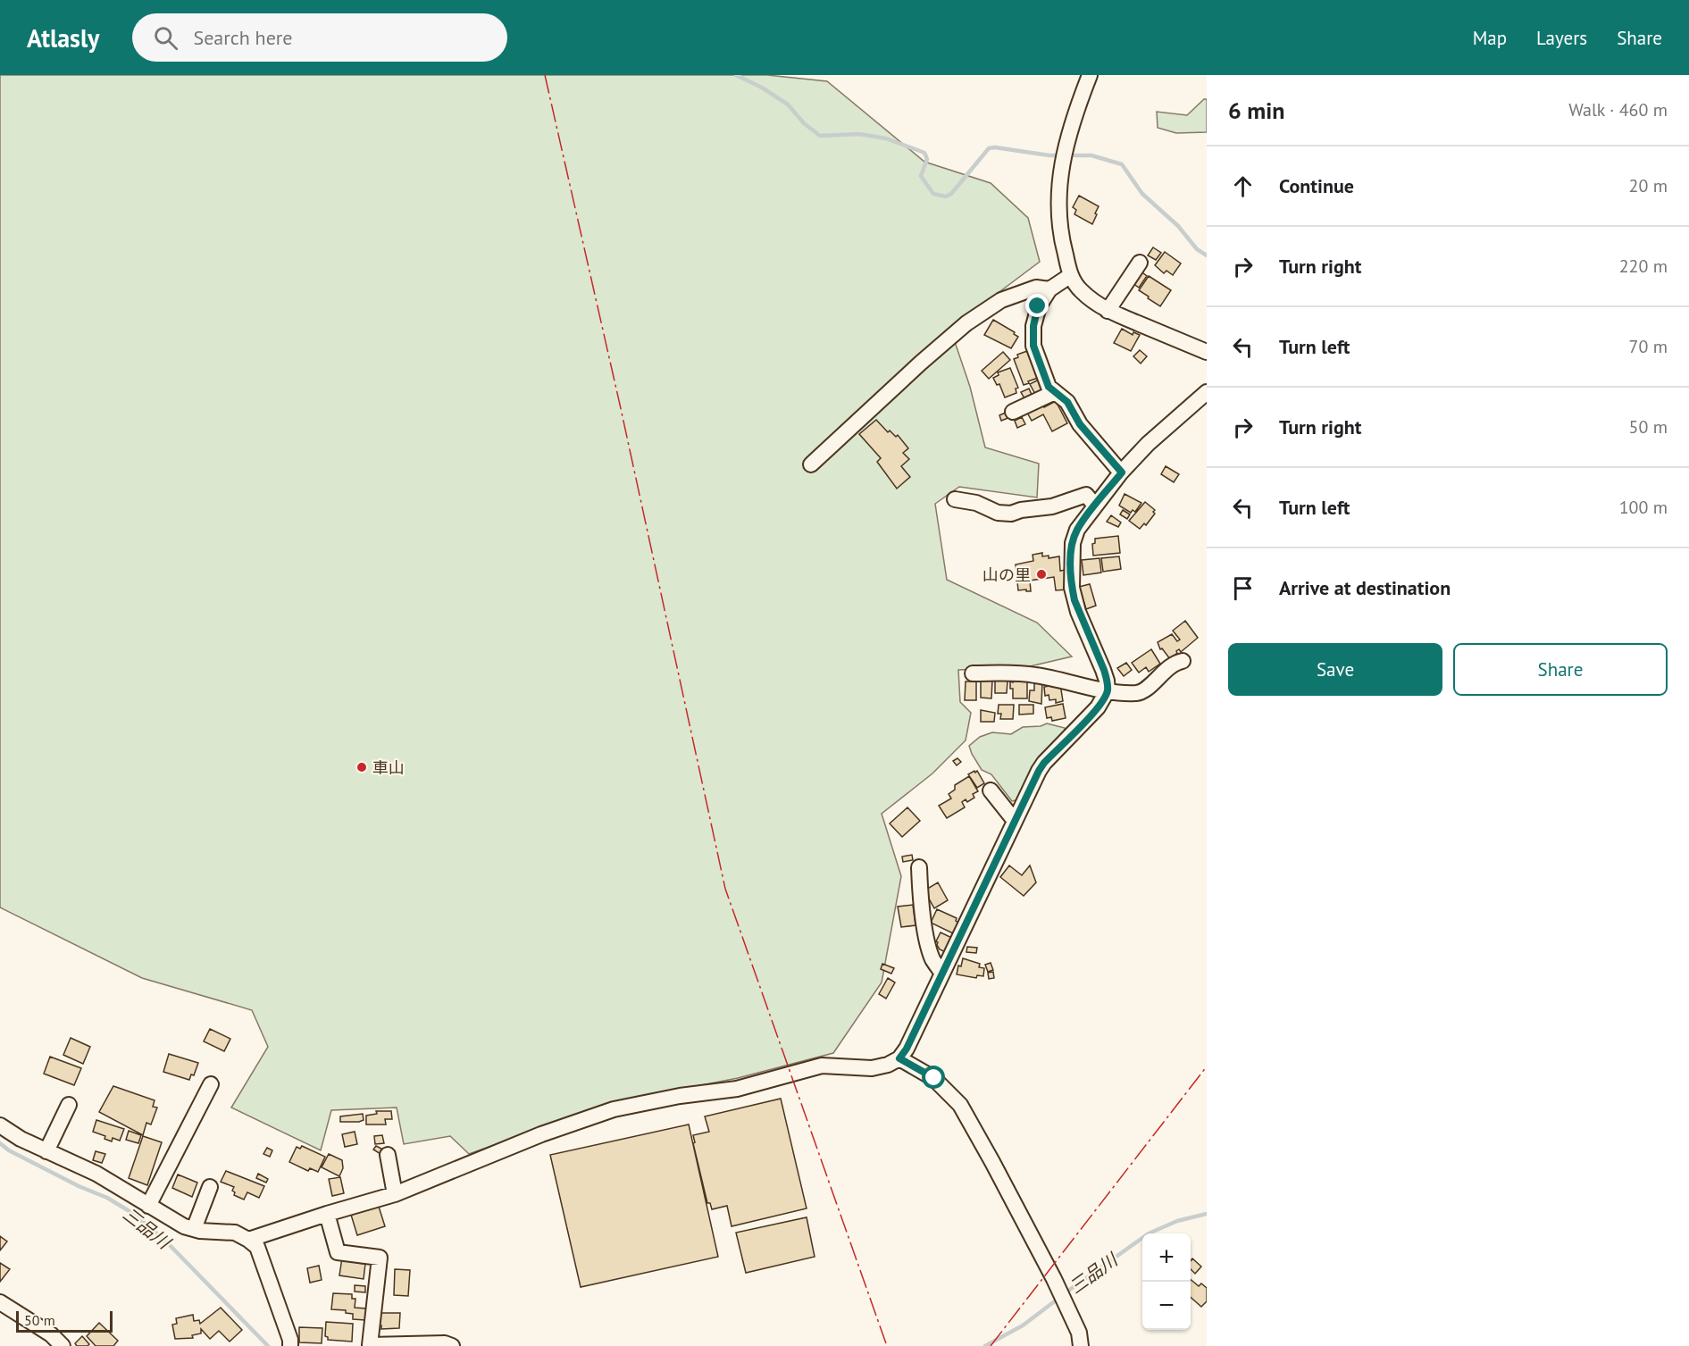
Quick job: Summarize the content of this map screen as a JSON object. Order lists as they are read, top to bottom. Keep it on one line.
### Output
{"water":["三品川"],"places":["山の里","車山"],"scale_bar":"50 m","page":{"header":"Atlasly","search":"Search here","nav":["Map","Layers","Share"],"heading":["6 min","Walk · 460 m"],"list":[["Continue","20 m"],["Turn right","220 m"],["Turn left","70 m"],["Turn right","50 m"],["Turn left","100 m"],"Arrive at destination"],"buttons":["Save","Share"],"map_buttons":["+","−"],"scale":"50 m"}}
